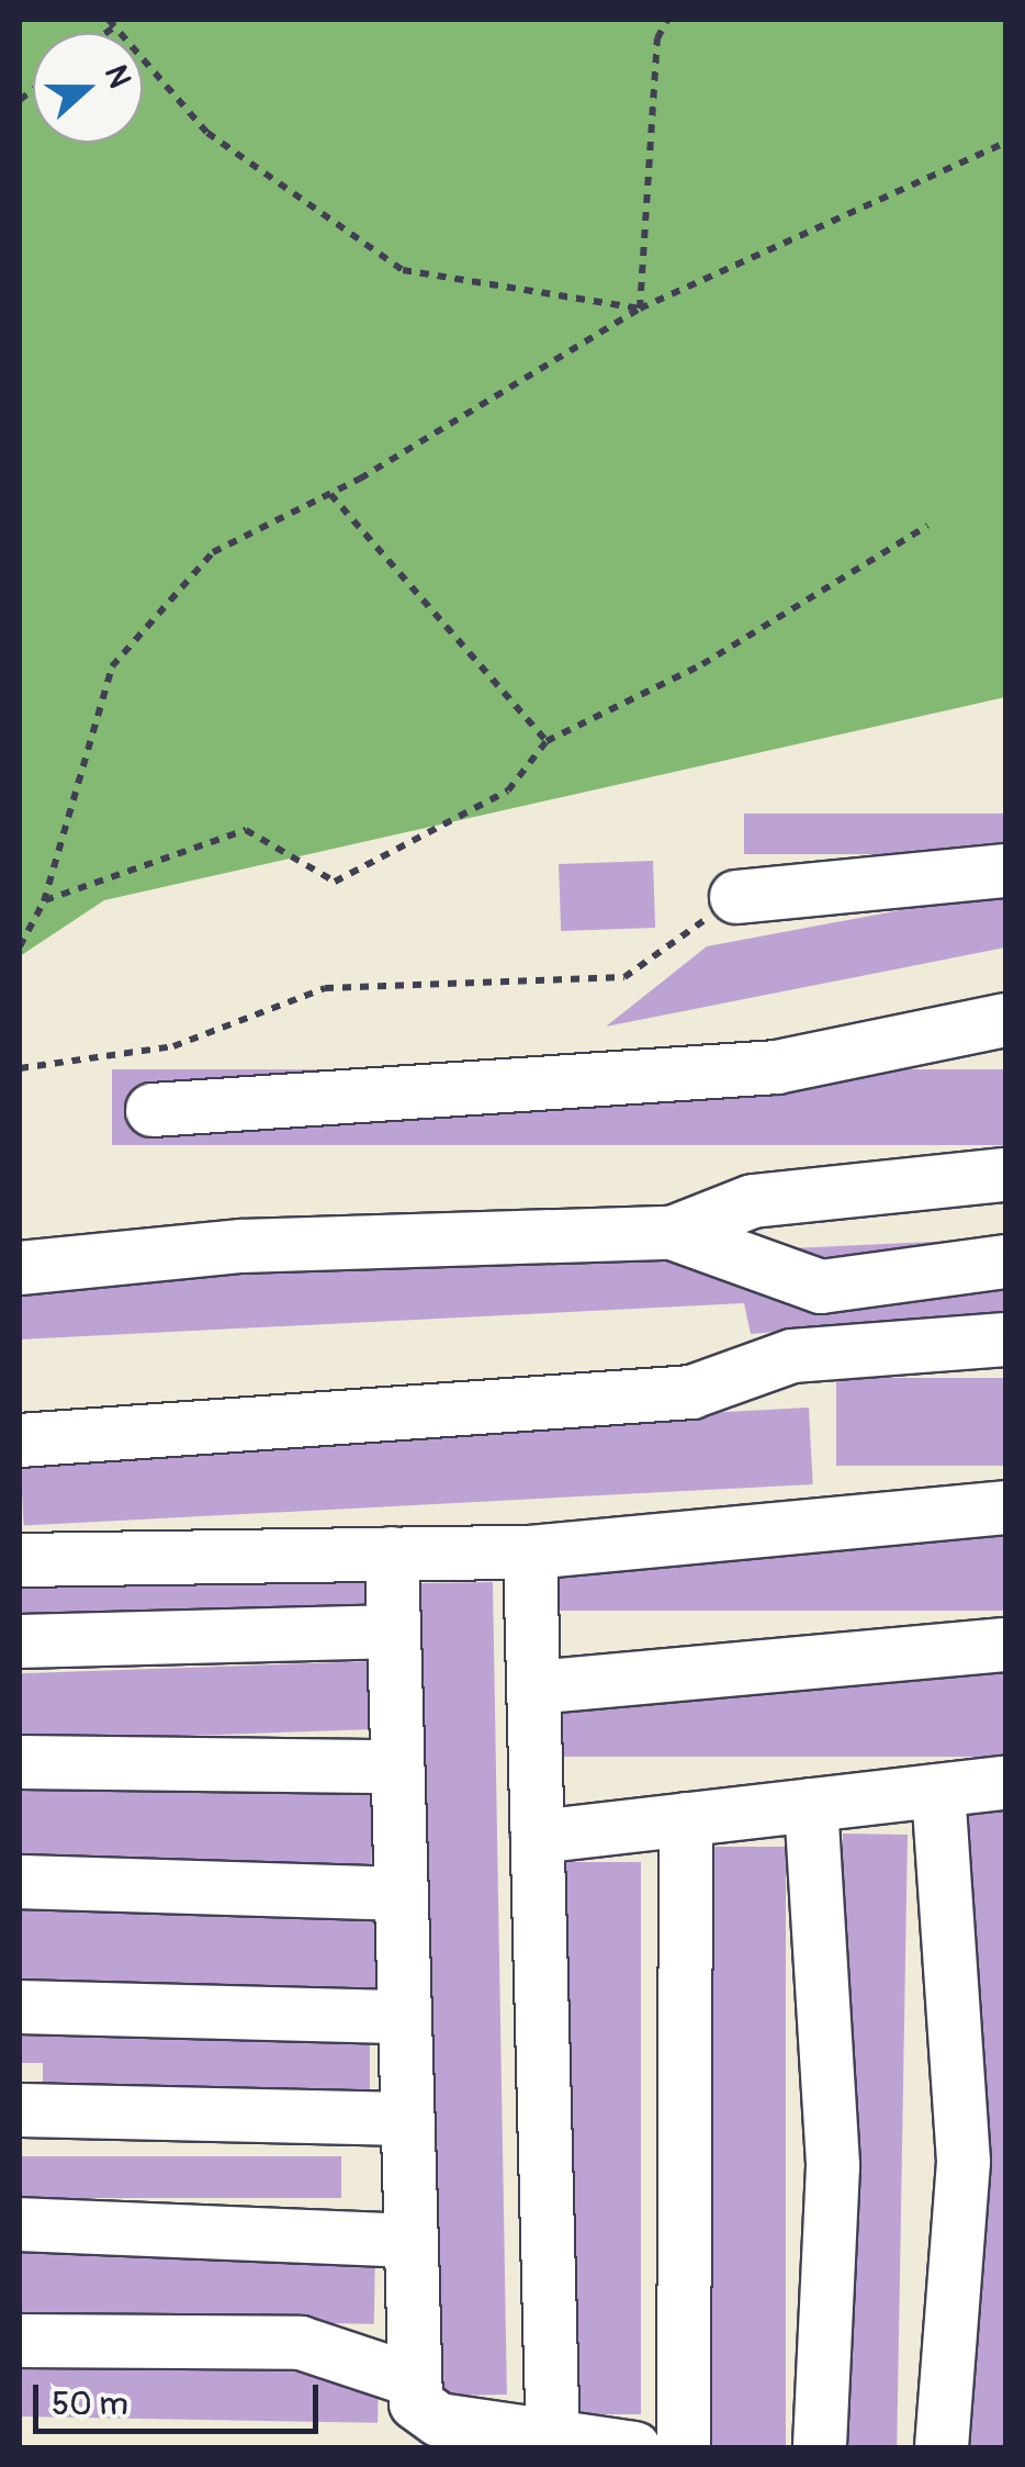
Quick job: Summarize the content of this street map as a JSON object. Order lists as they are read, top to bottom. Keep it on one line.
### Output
{"scale_bar":"50 m","north":"right"}
